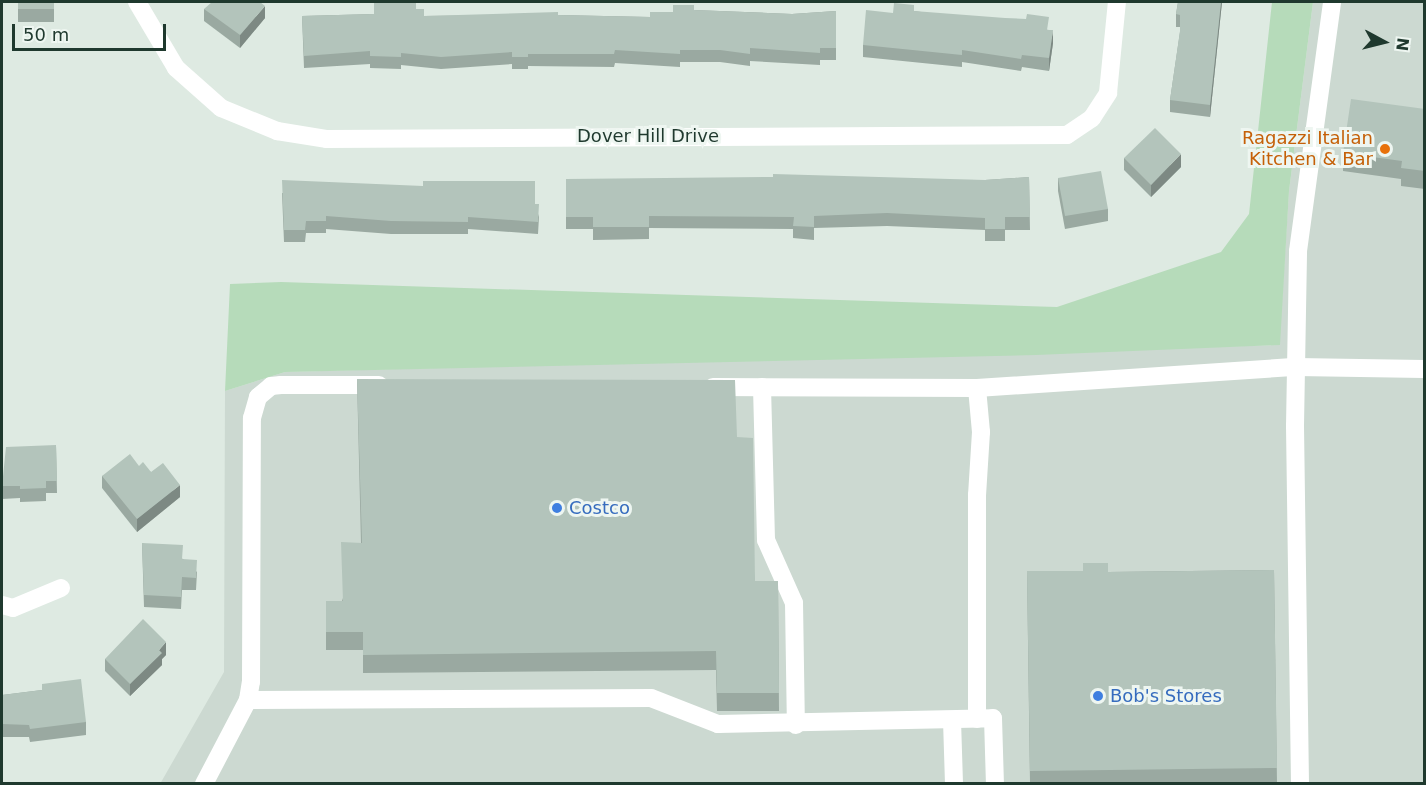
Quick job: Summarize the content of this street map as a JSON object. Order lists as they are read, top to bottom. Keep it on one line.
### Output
{"streets":{"street":["Dover Hill Drive"]},"places":["Ragazzi Italian Kitchen & Bar","Costco","Bob's Stores"],"scale_bar":"50 m","north":"right"}
